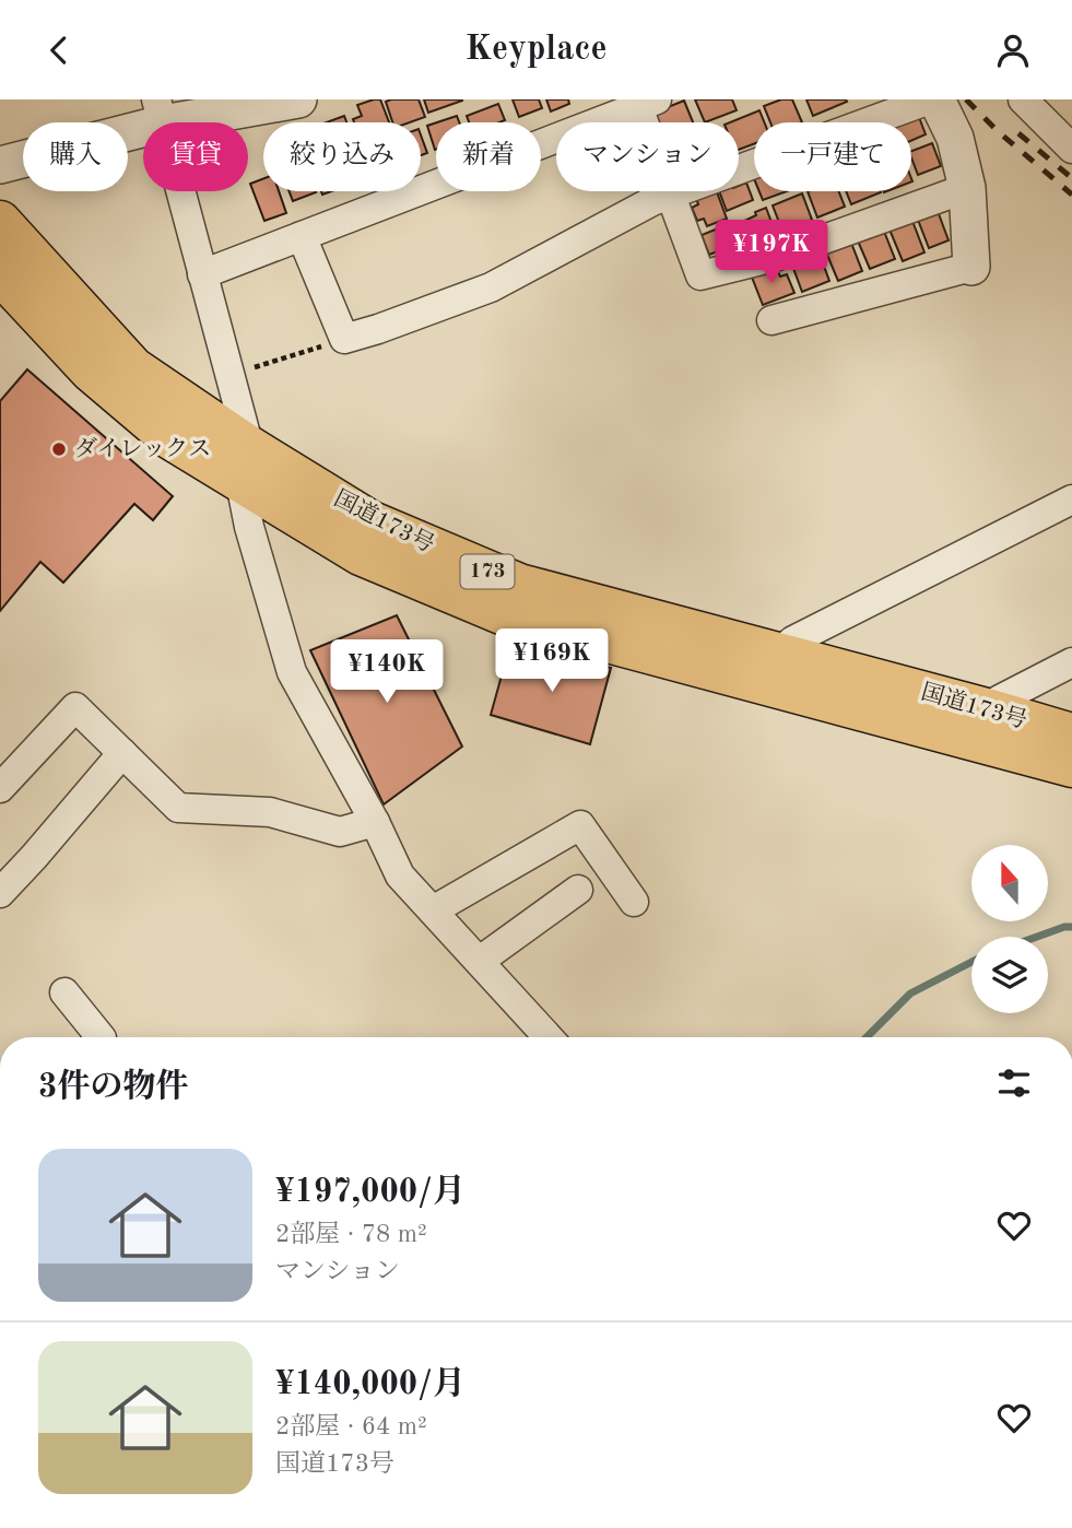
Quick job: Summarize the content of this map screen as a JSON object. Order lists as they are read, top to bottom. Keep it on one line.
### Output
{"streets":{"highway":["国道173号","173"]},"places":["ダイレックス"],"north":"top","page":{"header":"Keyplace","chip":["購入","賃貸","絞り込み","新着","マンション","一戸建て"],"price":["¥197K","¥169K","¥140K"],"heading":"3件の物件","list":[{"name":"¥197,000/月","note":"2部屋 · 78 m² · マンション"},{"name":"¥140,000/月","note":"2部屋 · 64 m² · 国道173号"}]}}
